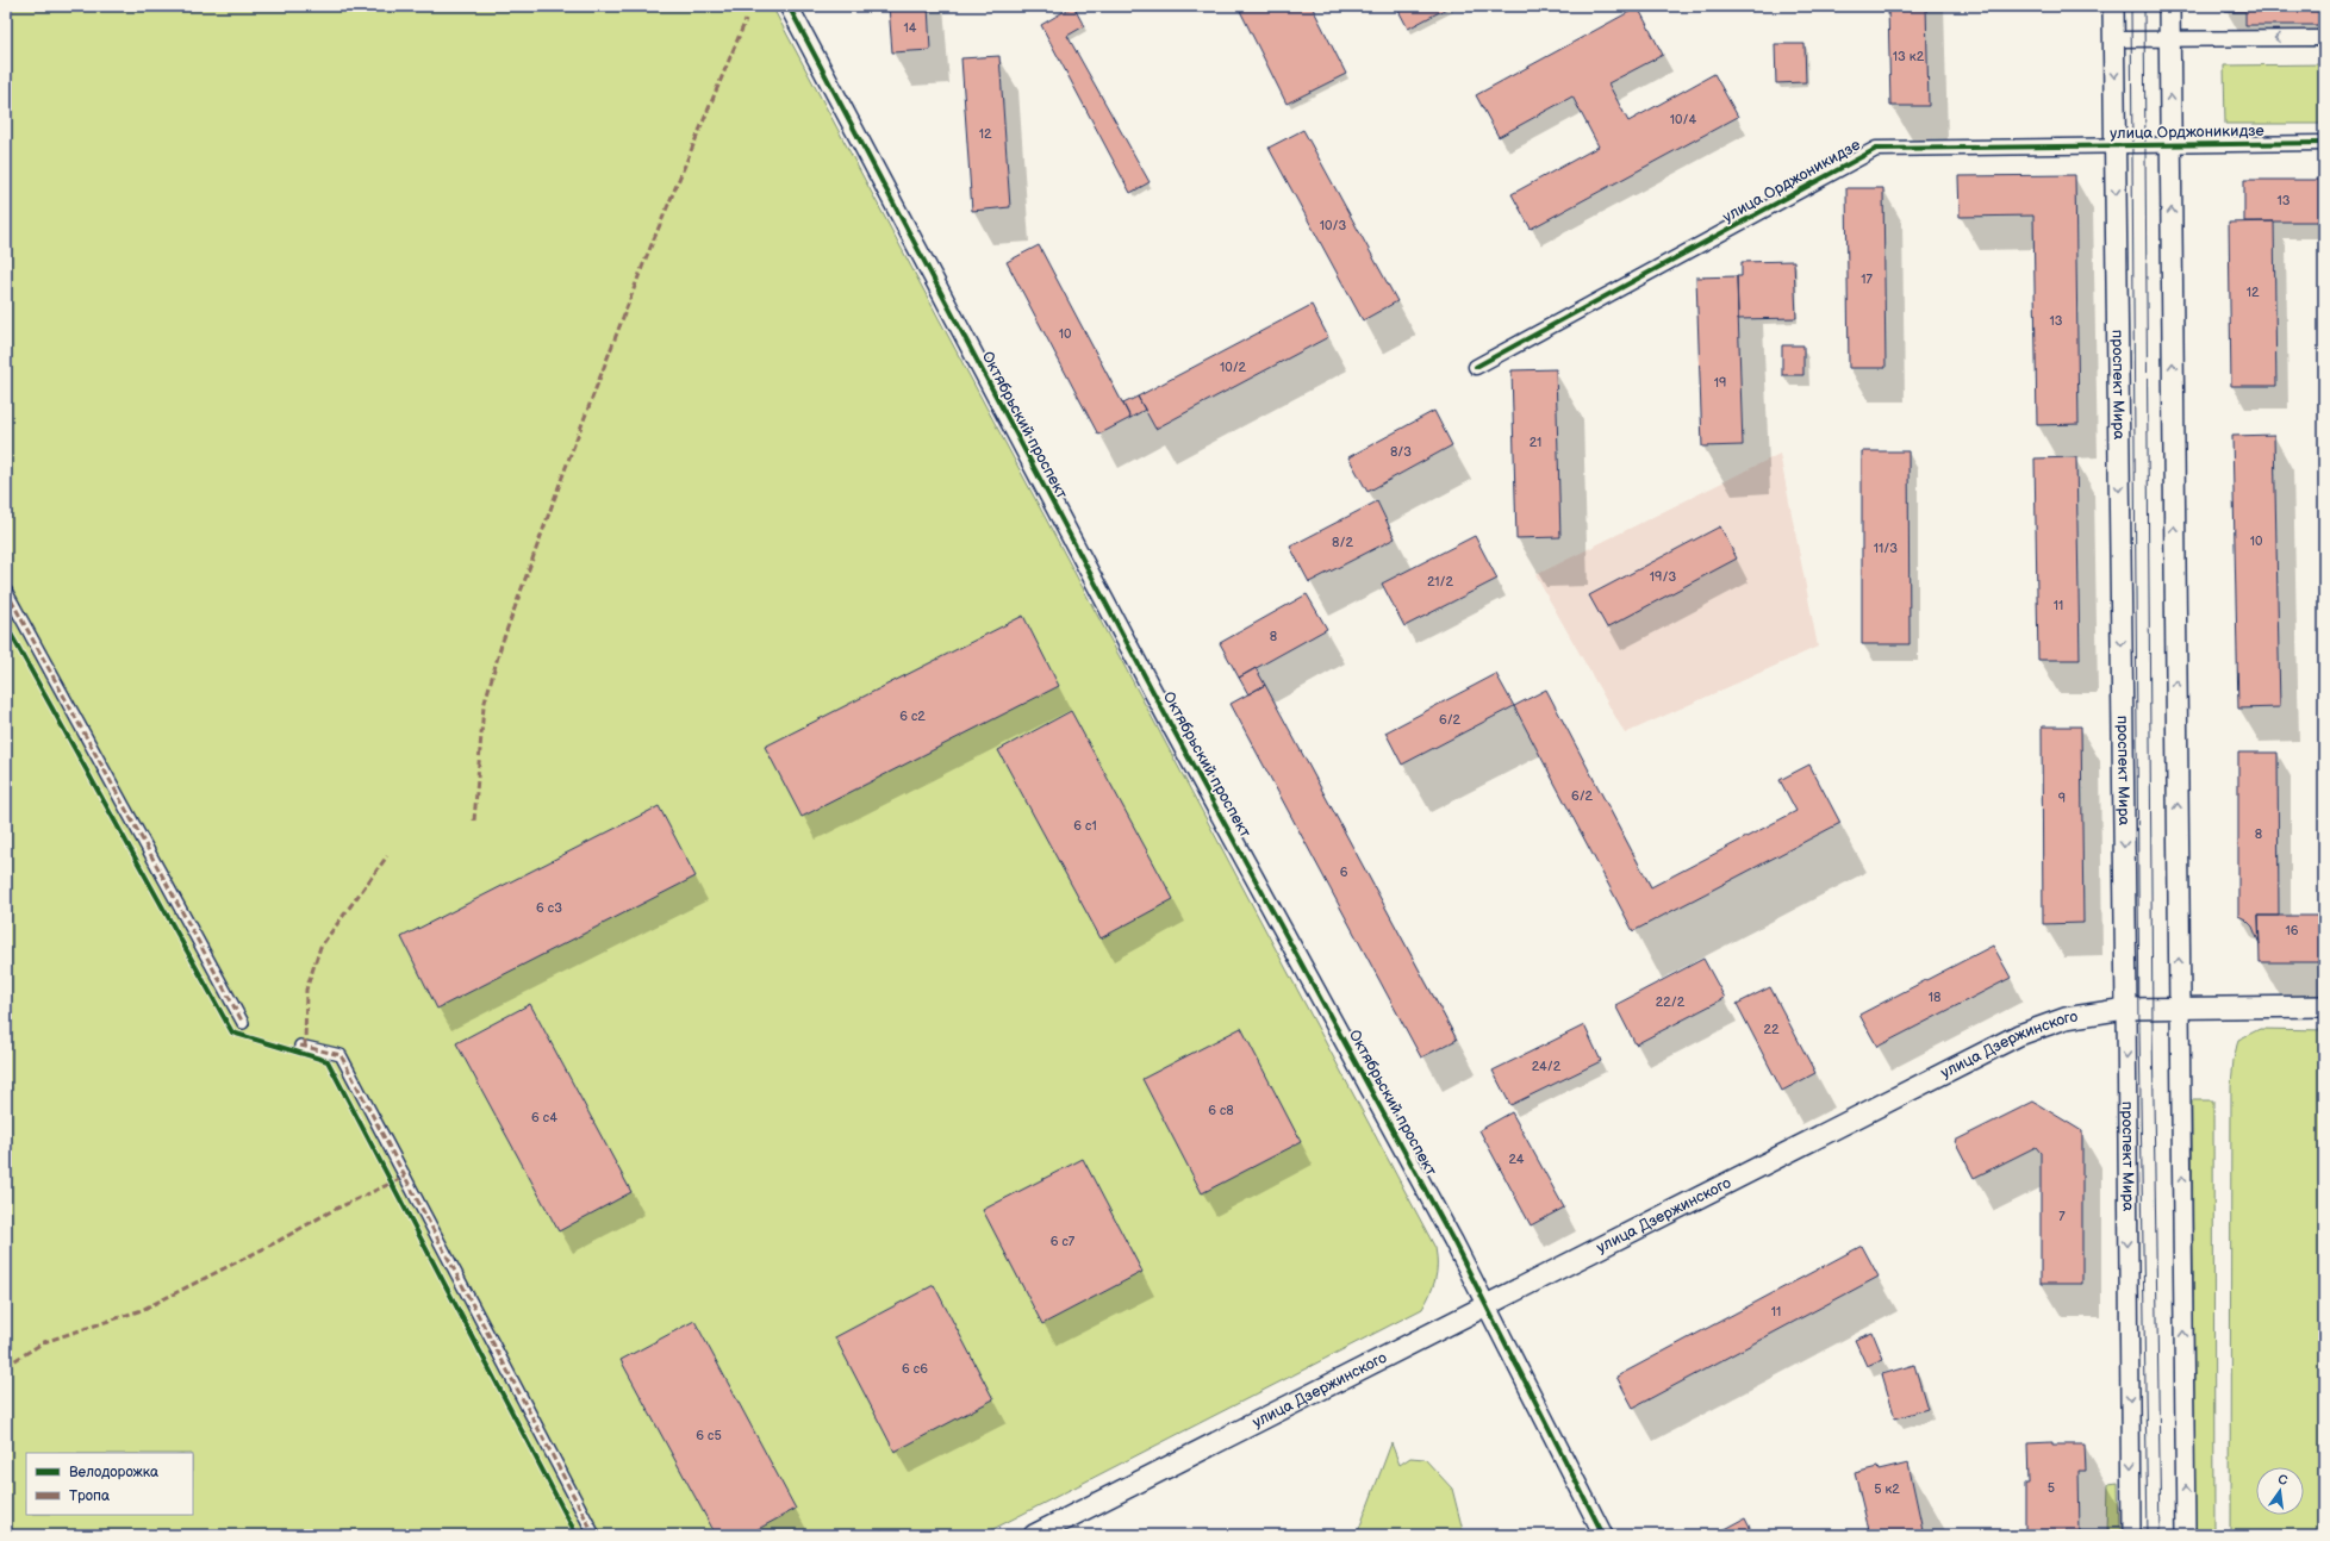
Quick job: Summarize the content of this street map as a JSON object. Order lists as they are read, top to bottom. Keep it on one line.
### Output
{"streets":{"main road":["проспект Мира","улица Дзержинского"],"street":["улица Орджоникидзе","Октябрьский проспект"]},"crossings":[["улица Орджоникидзе","проспект Мира"],["проспект Мира","улица Дзержинского"],["Октябрьский проспект","улица Дзержинского"]],"house_numbers":["14","13 к2","10/4","12","13","10/3","17","12","13","10","10/2","19","21","8/3","10","8/2","11/3","19/3","21/2","11","8","6 с2","6/2","6/2","9","6 с1","8","6","6 с3","16","18","22/2","22","24/2","6 с8","6 с4","24","7","6 с7","11","6 с6","6 с5","5","5 к2"],"legend":["Велодорожка","Тропа"],"north":"top"}
